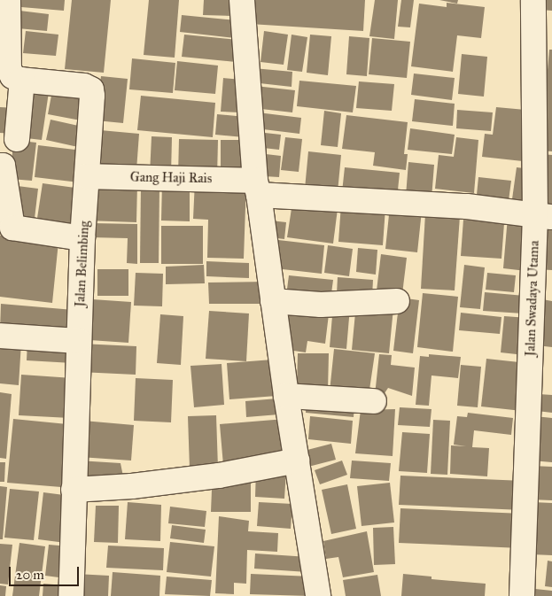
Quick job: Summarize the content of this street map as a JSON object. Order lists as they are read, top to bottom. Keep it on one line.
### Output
{"streets":{"street":["Gang Haji Rais","Jalan Belimbing","Jalan Swadaya Utama"]},"crossings":[["Gang Haji Rais","Jalan Belimbing"],["Gang Haji Rais","Jalan Swadaya Utama"]],"scale_bar":"20 m"}
